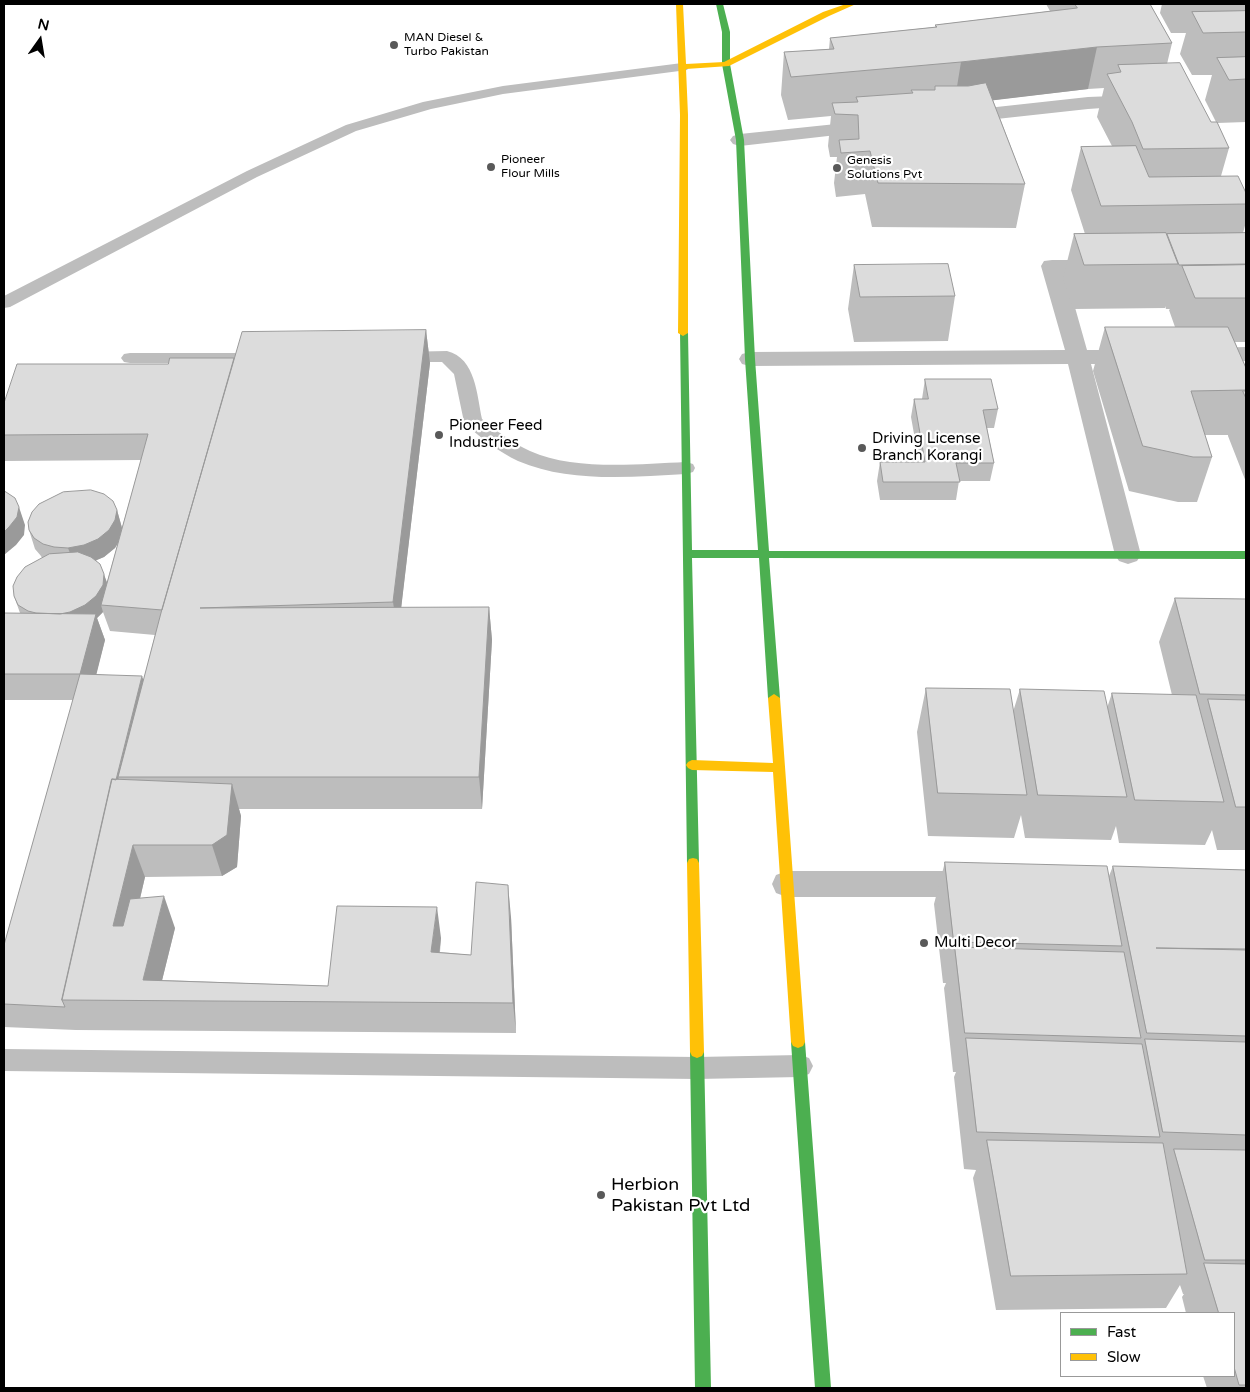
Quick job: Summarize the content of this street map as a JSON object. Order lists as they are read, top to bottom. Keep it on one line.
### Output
{"places":["MAN Diesel & Turbo Pakistan","Pioneer Flour Mills","Genesis Solutions Pvt","Pioneer Feed Industries","Driving License Branch Korangi","Multi Decor","Herbion Pakistan Pvt Ltd"],"legend":["Fast","Slow"],"north":"top"}
